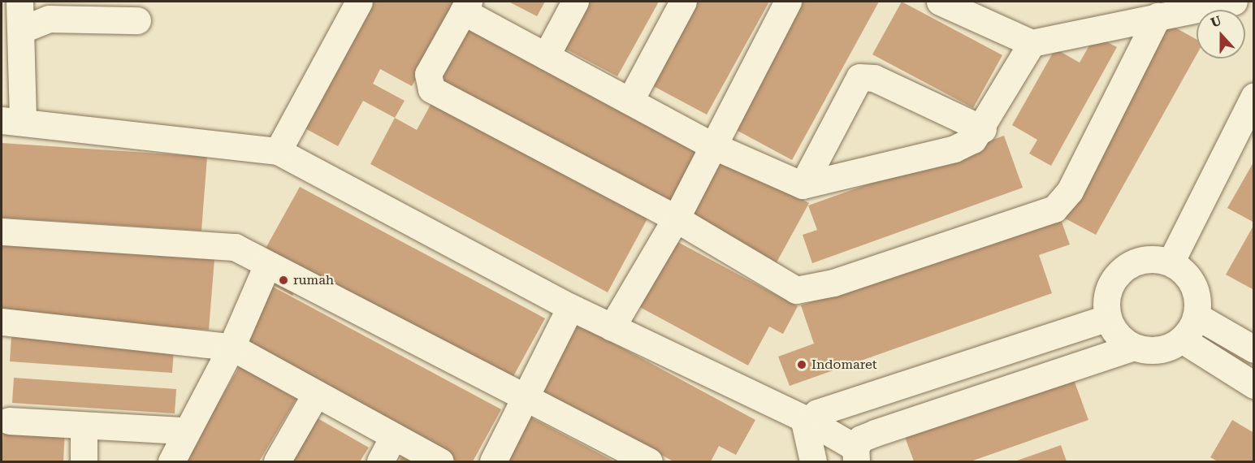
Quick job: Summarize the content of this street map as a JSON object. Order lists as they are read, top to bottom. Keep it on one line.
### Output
{"places":["rumah","Indomaret"],"north":"top"}
